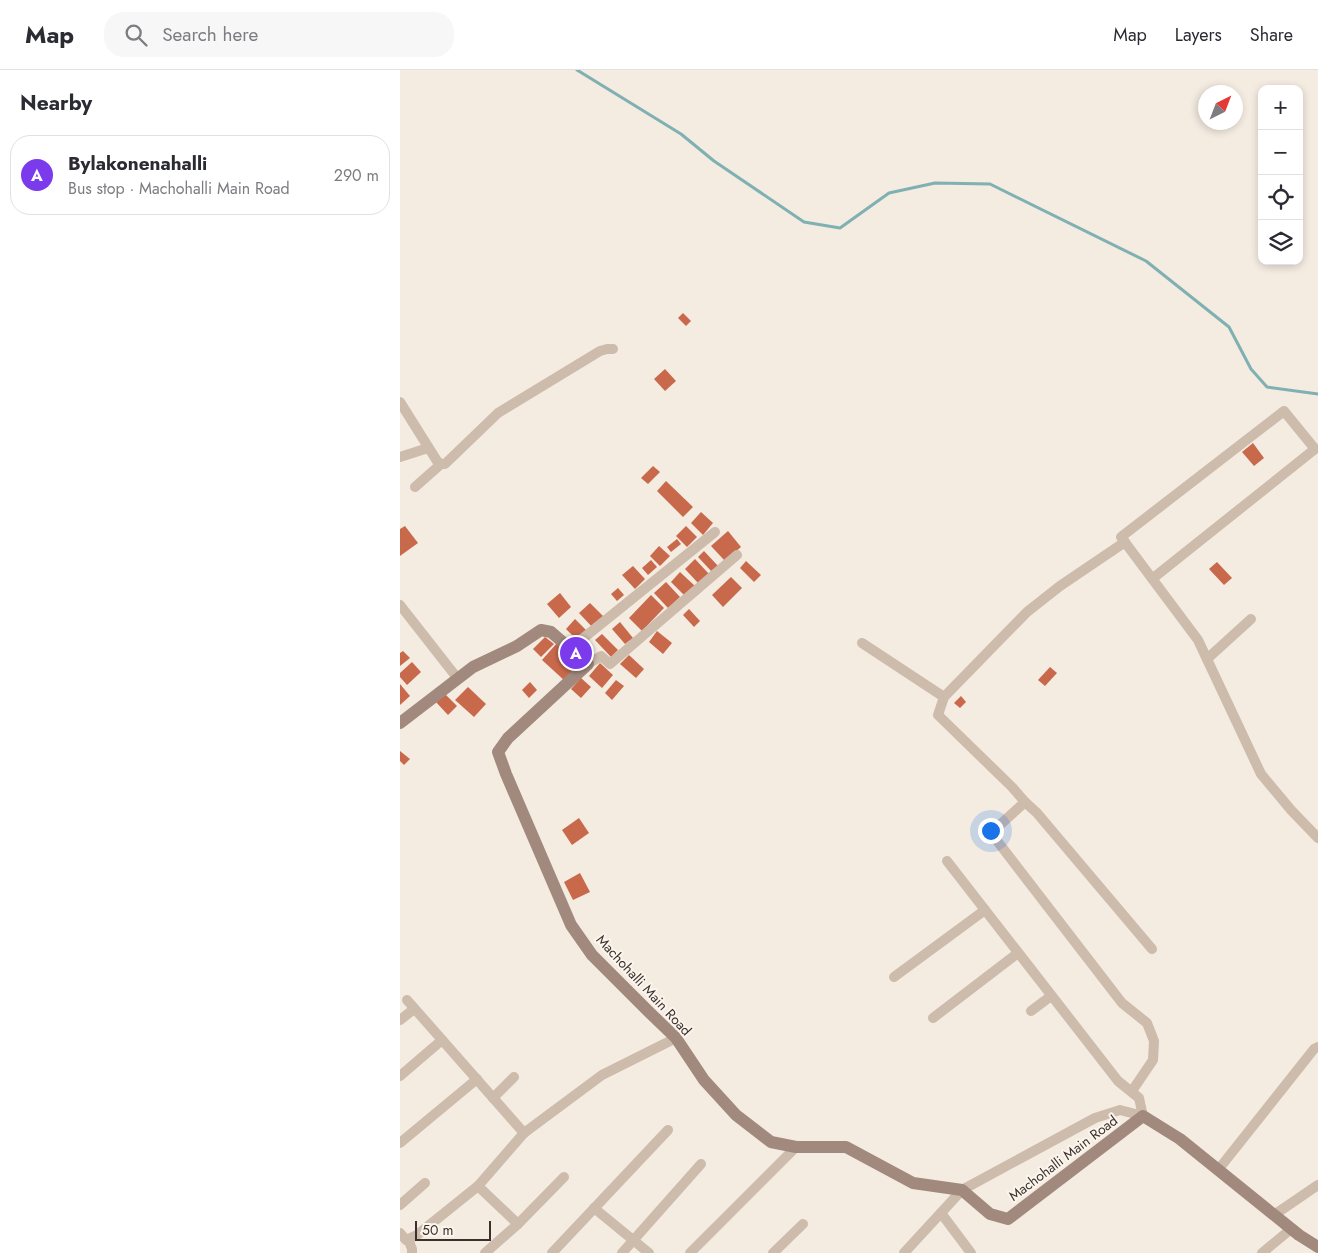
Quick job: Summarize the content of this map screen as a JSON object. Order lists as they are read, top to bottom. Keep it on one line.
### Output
{"streets":{"street":["Machohalli Main Road"]},"scale_bar":"50 m","north":"top right","page":{"header":"Map","search":"Search here","nav":["Map","Layers","Share"],"heading":"Nearby","map_buttons":["+","−"],"list":[{"mark":"A","name":"Bylakonenahalli","note":"Bus stop · Machohalli Main Road","value":"290 m"}],"pins":"A","scale":"50 m"}}
